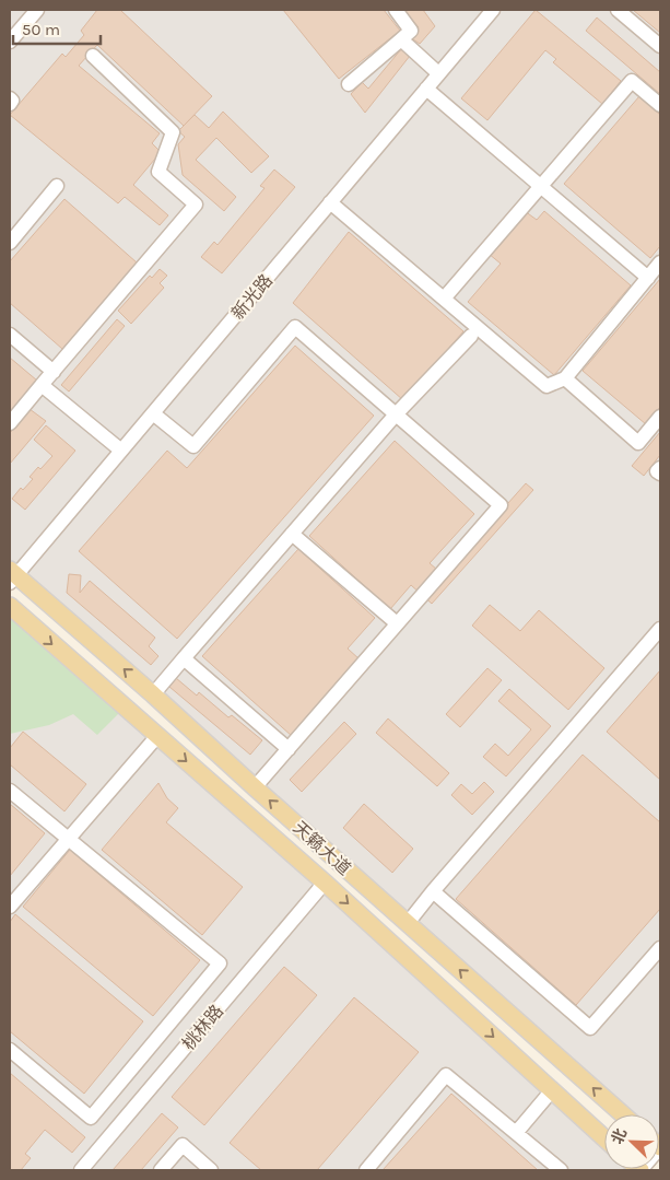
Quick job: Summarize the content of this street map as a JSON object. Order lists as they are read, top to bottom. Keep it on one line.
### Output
{"streets":{"main road":["天籁大道"],"street":["新光路","桃林路"]},"crossings":[["新光路","天籁大道"],["天籁大道","桃林路"]],"scale_bar":"50 m","north":"top left"}
